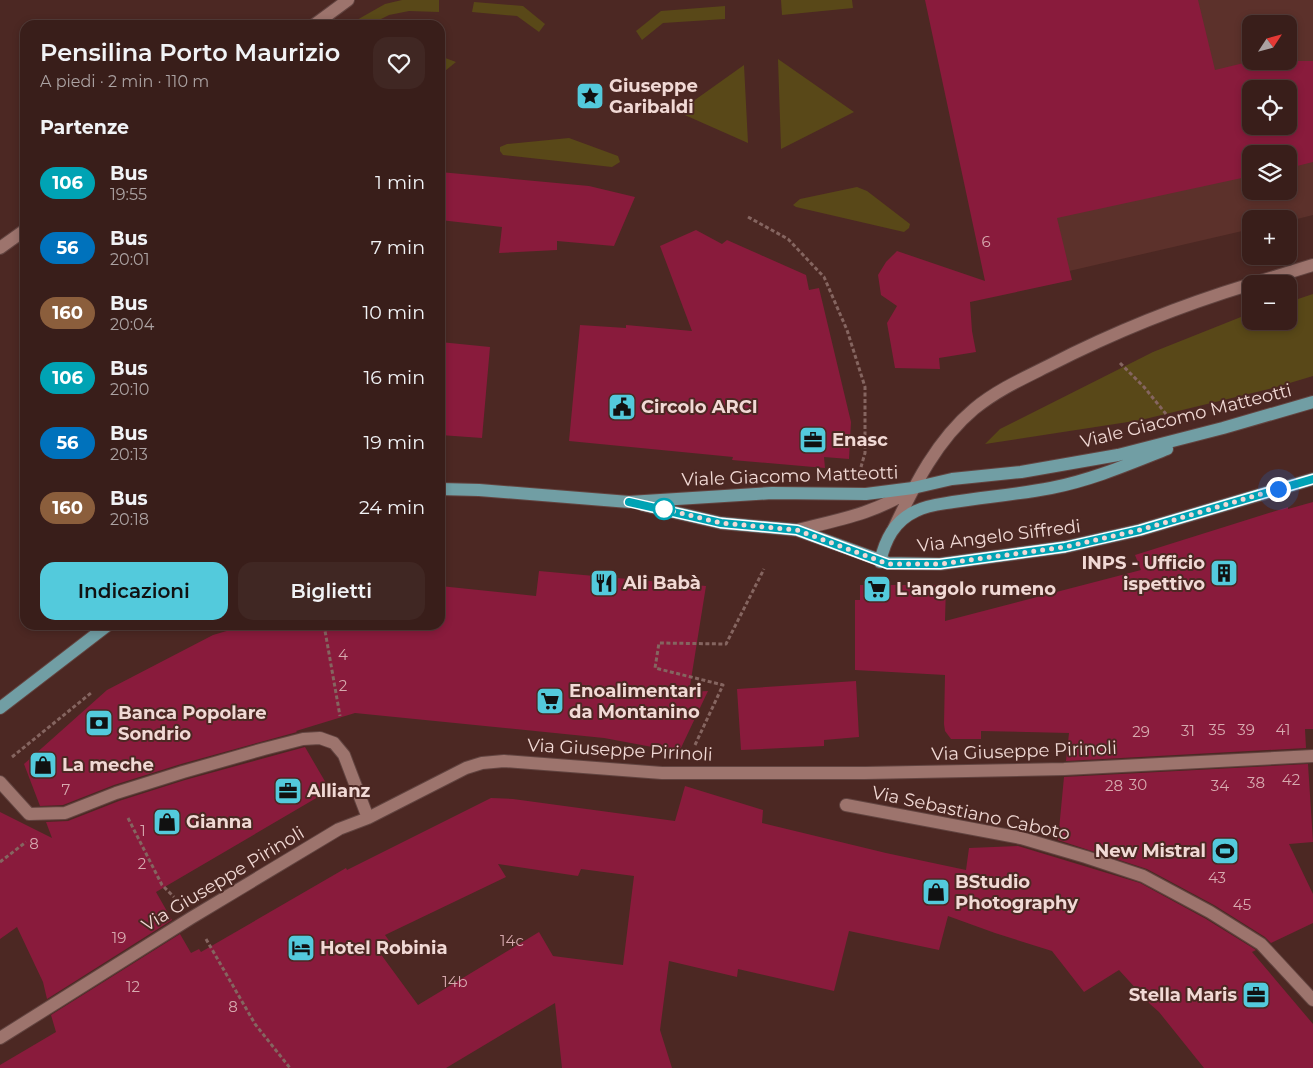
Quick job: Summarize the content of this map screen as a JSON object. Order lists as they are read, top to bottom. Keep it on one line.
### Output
{"streets":{"main road":["Viale Giacomo Matteotti","Via Angelo Siffredi"],"street":["Via Giuseppe Pirinoli","Via Sebastiano Caboto"]},"crossings":[["Viale Giacomo Matteotti","Via Angelo Siffredi"]],"places":{"place":["Giuseppe Garibaldi"],"public building":["Circolo ARCI"],"office":["Enasc","Allianz","Stella Maris"],"building":["INPS - Ufficio ispettivo"],"restaurant":["Ali Babà"],"supermarket":["L'angolo rumeno","Enoalimentari da Montanino"],"bank":["Banca Popolare Sondrio"],"shop":["La meche","Gianna","BStudio Photography"],"sports":["New Mistral"],"hotel":["Hotel Robinia"]},"lines":["bus line 106"],"house_numbers":["6","4","2","35","39","41","31","29","42","38","30","28","34","7","1","8","2","43","45","19","14c","14b","12","8"],"north":"top right","page":{"map_buttons":["+","−"],"heading":[["Pensilina Porto Maurizio","A piedi · 2 min · 110 m"],"Partenze"],"list":[{"mark":"106","name":"Bus","note":"19:55","value":"1 min"},{"mark":"56","name":"Bus","note":"20:01","value":"7 min"},{"mark":"160","name":"Bus","note":"20:04","value":"10 min"},{"mark":"106","name":"Bus","note":"20:10","value":"16 min"},{"mark":"56","name":"Bus","note":"20:13","value":"19 min"},{"mark":"160","name":"Bus","note":"20:18","value":"24 min"}],"buttons":["Indicazioni","Biglietti"]}}
